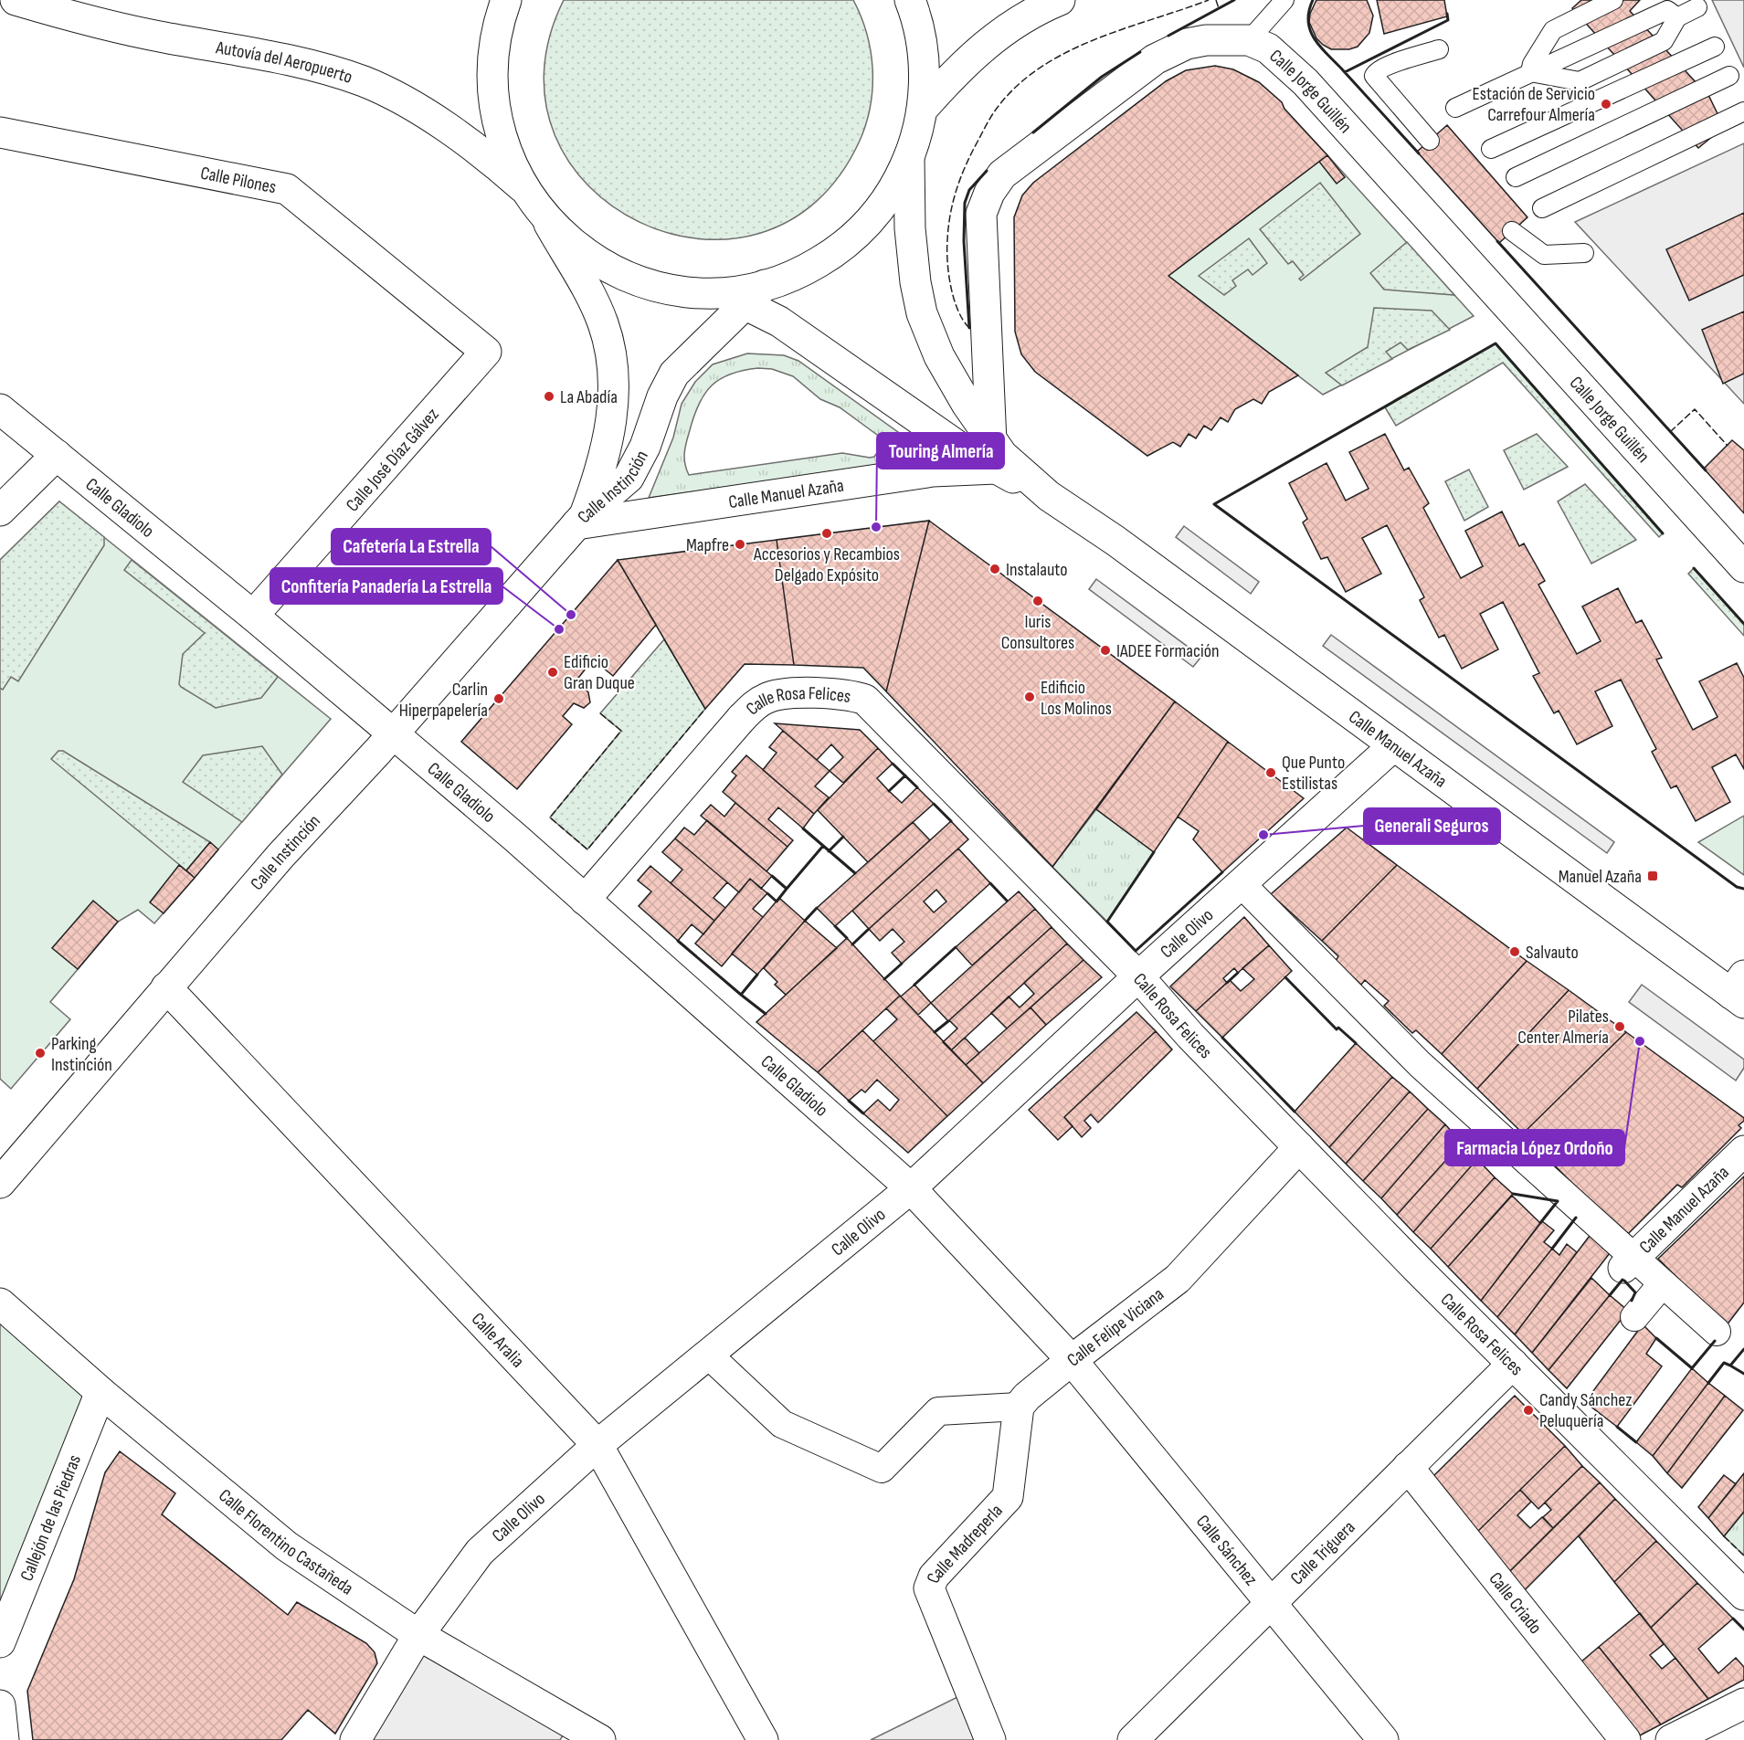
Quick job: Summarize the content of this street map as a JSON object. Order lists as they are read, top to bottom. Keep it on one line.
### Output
{"streets":{"main road":["Autovía del Aeropuerto","Calle Jorge Guillén","Calle Pilones","Calle José Díaz Gálvez","Calle Instinción","Calle Manuel Azaña","Calle Gladiolo","Calle Rosa Felices","Calle Olivo","Calle Felipe Viciana","Calle Aralia","Callejón de las Piedras","Calle Florentino Castañeda","Calle Madreperla","Calle Sánchez","Calle Triguera","Calle Criado"]},"crossings":[["Calle Jorge Guillén","Calle Manuel Azaña"],["Calle Pilones","Calle José Díaz Gálvez"],["Calle José Díaz Gálvez","Calle Gladiolo"],["Calle Instinción","Calle Manuel Azaña"],["Calle Instinción","Calle Gladiolo"],["Calle Instinción","Calle Aralia"],["Calle Manuel Azaña","Calle Olivo"],["Calle Gladiolo","Calle Rosa Felices"],["Calle Gladiolo","Calle Olivo"],["Calle Gladiolo","Calle Felipe Viciana"],["Calle Rosa Felices","Calle Olivo"],["Calle Rosa Felices","Calle Felipe Viciana"],["Calle Rosa Felices","Calle Triguera"],["Calle Olivo","Calle Felipe Viciana"],["Calle Olivo","Calle Aralia"],["Calle Olivo","Calle Florentino Castañeda"],["Calle Felipe Viciana","Calle Sánchez"],["Callejón de las Piedras","Calle Florentino Castañeda"],["Calle Sánchez","Calle Triguera"],["Calle Triguera","Calle Criado"]],"places":{"other":["Estación de Servicio Carrefour Almería","La Abadía","Touring Almería","Accesorios y Recambios Delgado Expósito","Mapfre","Instalauto","Iuris Consultores","Cafetería La Estrella","Confitería Panadería La Estrella","IADEE Formación","Edificio Gran Duque","Edificio Los Molinos","Carlin Hiperpapelería","Que Punto Estilistas","Generali Seguros","Salvauto","Pilates Center Almería","Farmacia López Ordoño","Parking Instinción","Candy Sánchez Peluquería"],"transit":["Manuel Azaña"]}}
